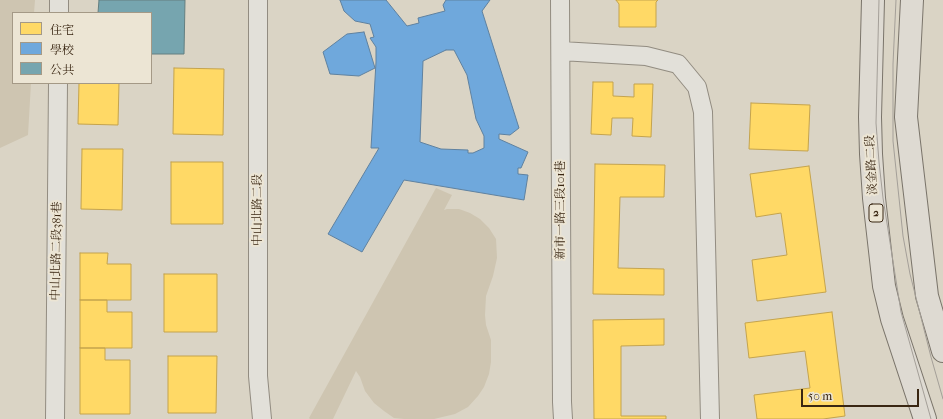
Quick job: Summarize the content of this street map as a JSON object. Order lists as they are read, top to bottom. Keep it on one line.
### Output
{"streets":{"main road":["淡金路二段","2"],"street":["中山北路二段","新市一路三段101巷","中山北路二段381巷"]},"legend":["住宅","學校","公共"],"scale_bar":"50 m"}
